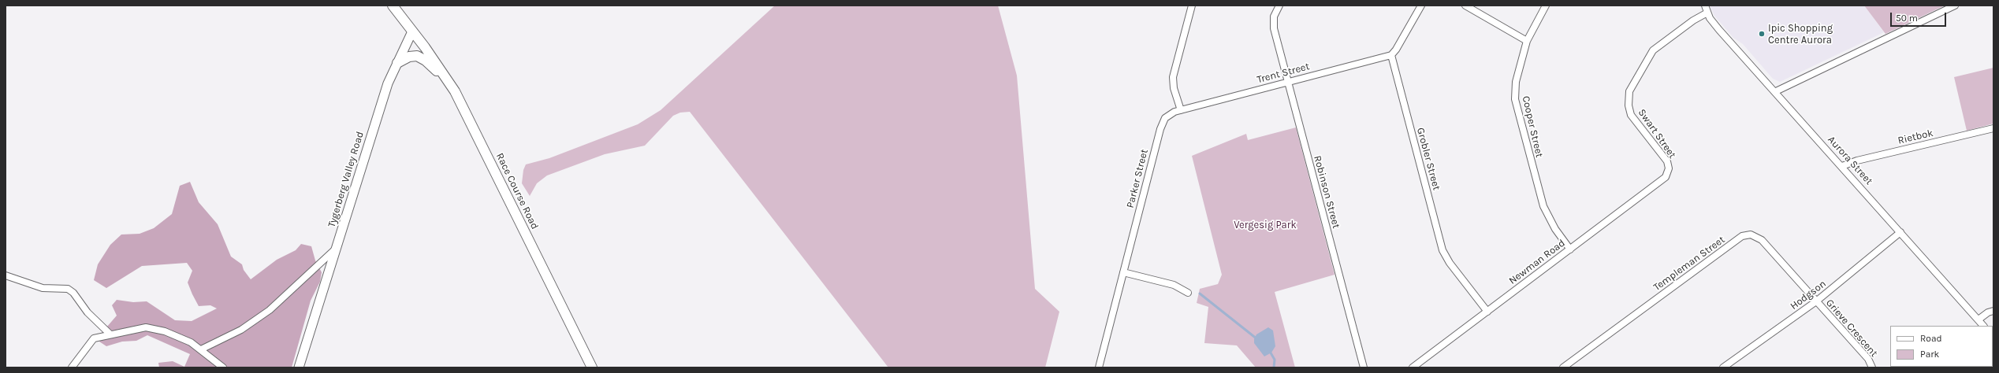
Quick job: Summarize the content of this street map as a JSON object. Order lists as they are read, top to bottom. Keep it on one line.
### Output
{"streets":{"main road":["Tygerberg Valley Road","Race Course Road"],"street":["Trent Street","Cooper Street","Swart Street","Rietbok","Grobler Street","Aurora Street","Parker Street","Robinson Street","Newman Road","Templeman Street","Hodgson","Grieve Crescent"]},"crossings":[["Trent Street","Grobler Street"],["Trent Street","Parker Street"],["Trent Street","Robinson Street"],["Cooper Street","Newman Road"],["Swart Street","Aurora Street"],["Swart Street","Newman Road"],["Rietbok","Aurora Street"],["Grobler Street","Newman Road"],["Aurora Street","Hodgson"],["Tygerberg Valley Road","Race Course Road"],["Templeman Street","Hodgson"],["Templeman Street","Grieve Crescent"],["Hodgson","Grieve Crescent"]],"parks":["Vergesig Park"],"places":["Ipic Shopping Centre Aurora"],"legend":["Road","Park"],"scale_bar":"50 m"}
